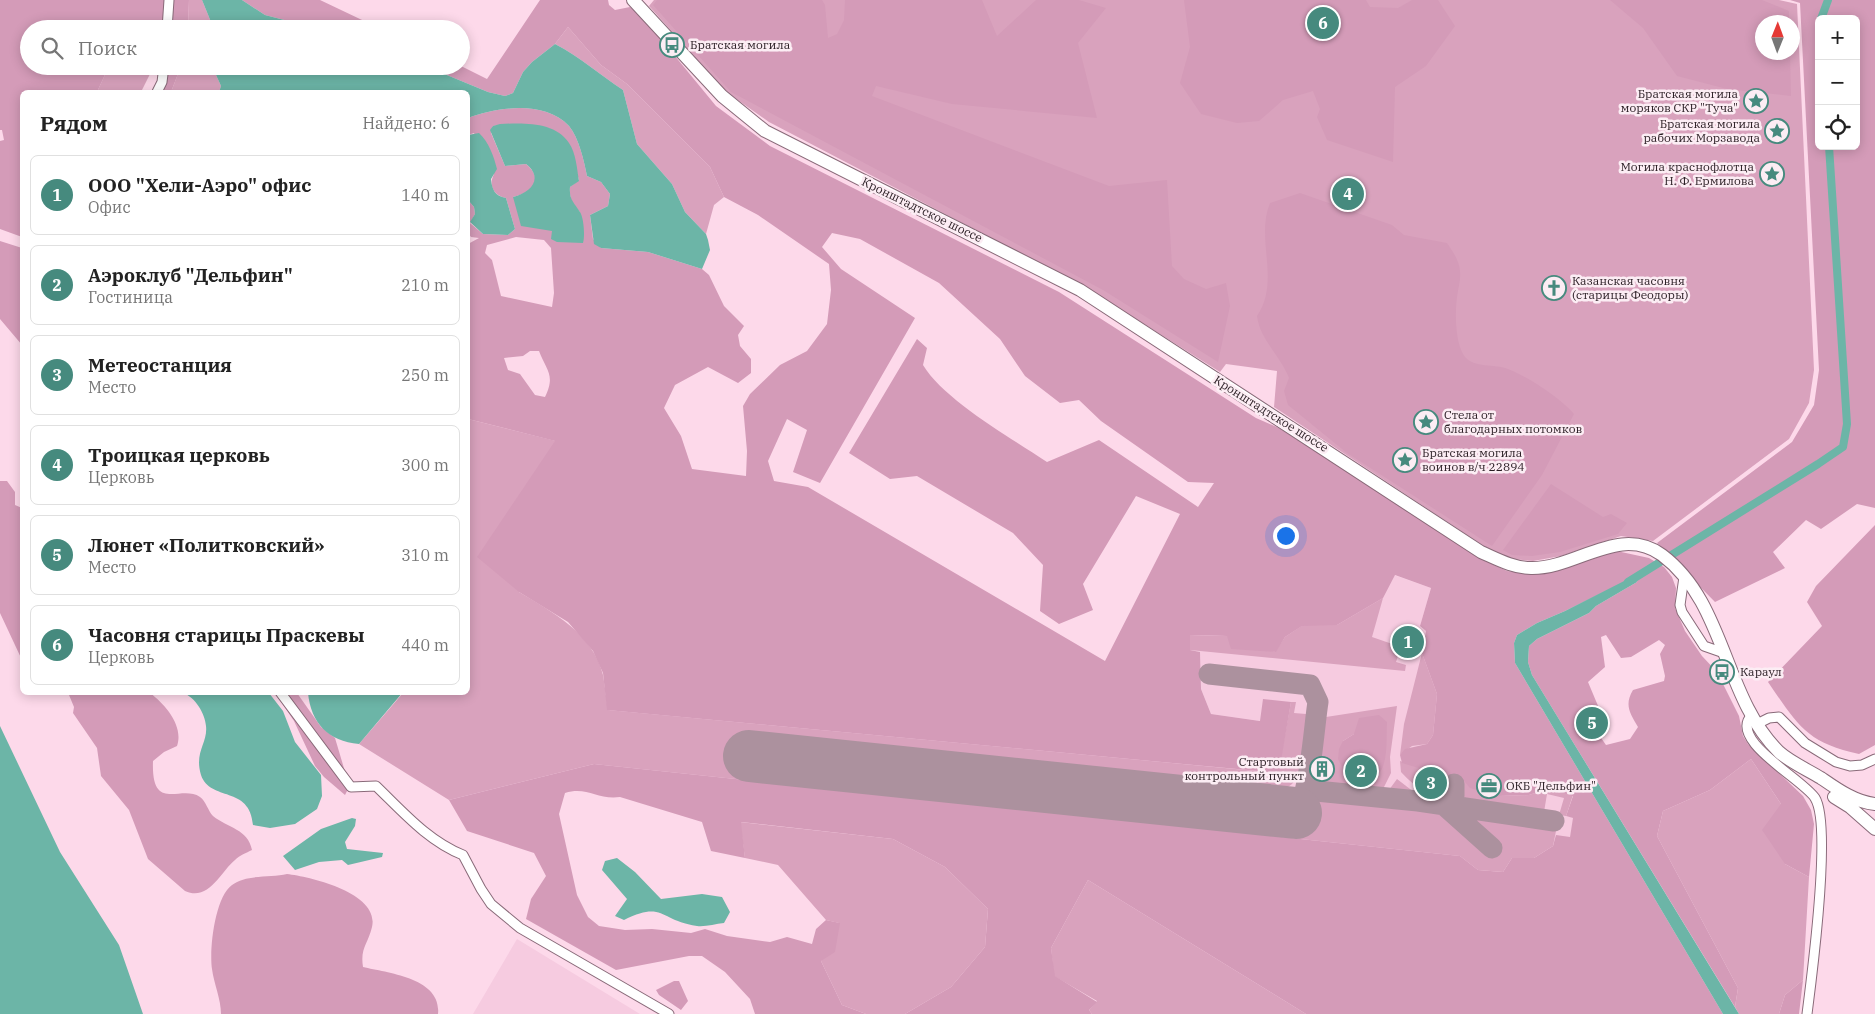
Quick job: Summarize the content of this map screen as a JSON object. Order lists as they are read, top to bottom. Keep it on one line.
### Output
{"streets":{"street":["Кронштадтское шоссе"]},"places":{"bus stop":["Братская могила","Караул"],"place":["Братская могила моряков СКР \"Туча\"","Братская могила рабочих Морзавода","Могила краснофлотца Н. Ф. Ермилова","Стела от благодарных потомков","Братская могила воинов в/ч 22894"],"church":["Казанская часовня (старицы Феодоры)"],"building":["Стартовый контрольный пункт"],"office":["ОКБ \"Дельфин\""]},"north":"top","page":{"pins":["6","4","1","5","2","3"],"map_buttons":["+","−"],"search":"Поиск","heading":["Рядом","Найдено: 6"],"list":[{"mark":"1","name":"ООО \"Хели-Аэро\" офис","note":"Офис","value":"140 m"},{"mark":"2","name":"Аэроклуб \"Дельфин\"","note":"Гостиница","value":"210 m"},{"mark":"3","name":"Метеостанция","note":"Место","value":"250 m"},{"mark":"4","name":"Троицкая церковь","note":"Церковь","value":"300 m"},{"mark":"5","name":"Люнет «Политковский»","note":"Место","value":"310 m"},{"mark":"6","name":"Часовня старицы Праскевы","note":"Церковь","value":"440 m"}]}}
